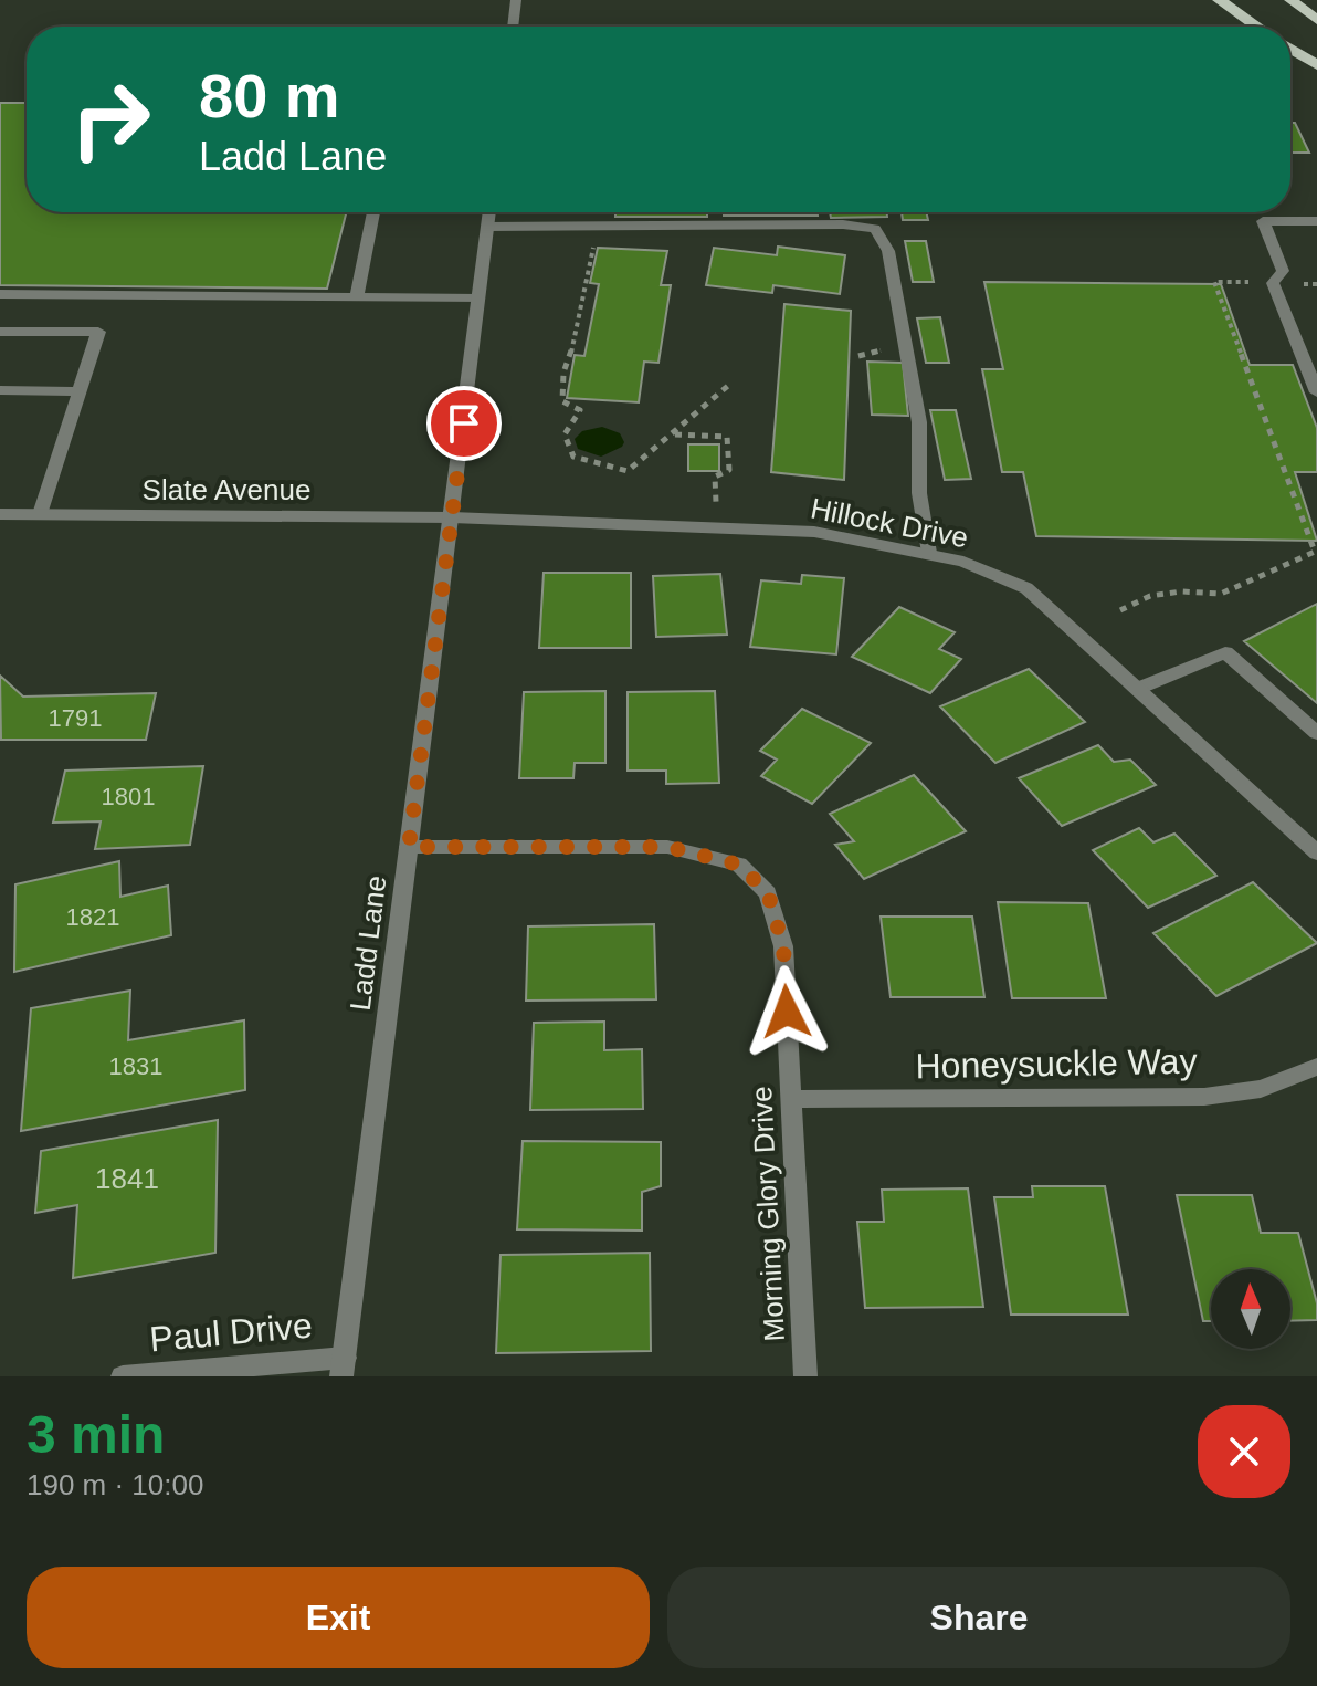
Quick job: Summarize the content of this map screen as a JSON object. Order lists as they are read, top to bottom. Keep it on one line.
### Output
{"streets":{"street":["Slate Avenue","Hillock Drive","Ladd Lane","Honeysuckle Way","Morning Glory Drive","Paul Drive"]},"crossings":[["Slate Avenue","Hillock Drive"],["Slate Avenue","Ladd Lane"],["Hillock Drive","Ladd Lane"],["Ladd Lane","Morning Glory Drive"],["Ladd Lane","Paul Drive"],["Honeysuckle Way","Morning Glory Drive"]],"house_numbers":["1791","1801","1821","1831","1841"],"north":"top","page":{"turn":["80 m","Ladd Lane"],"heading":["3 min","190 m · 10:00"],"buttons":["Exit","Share"]}}
